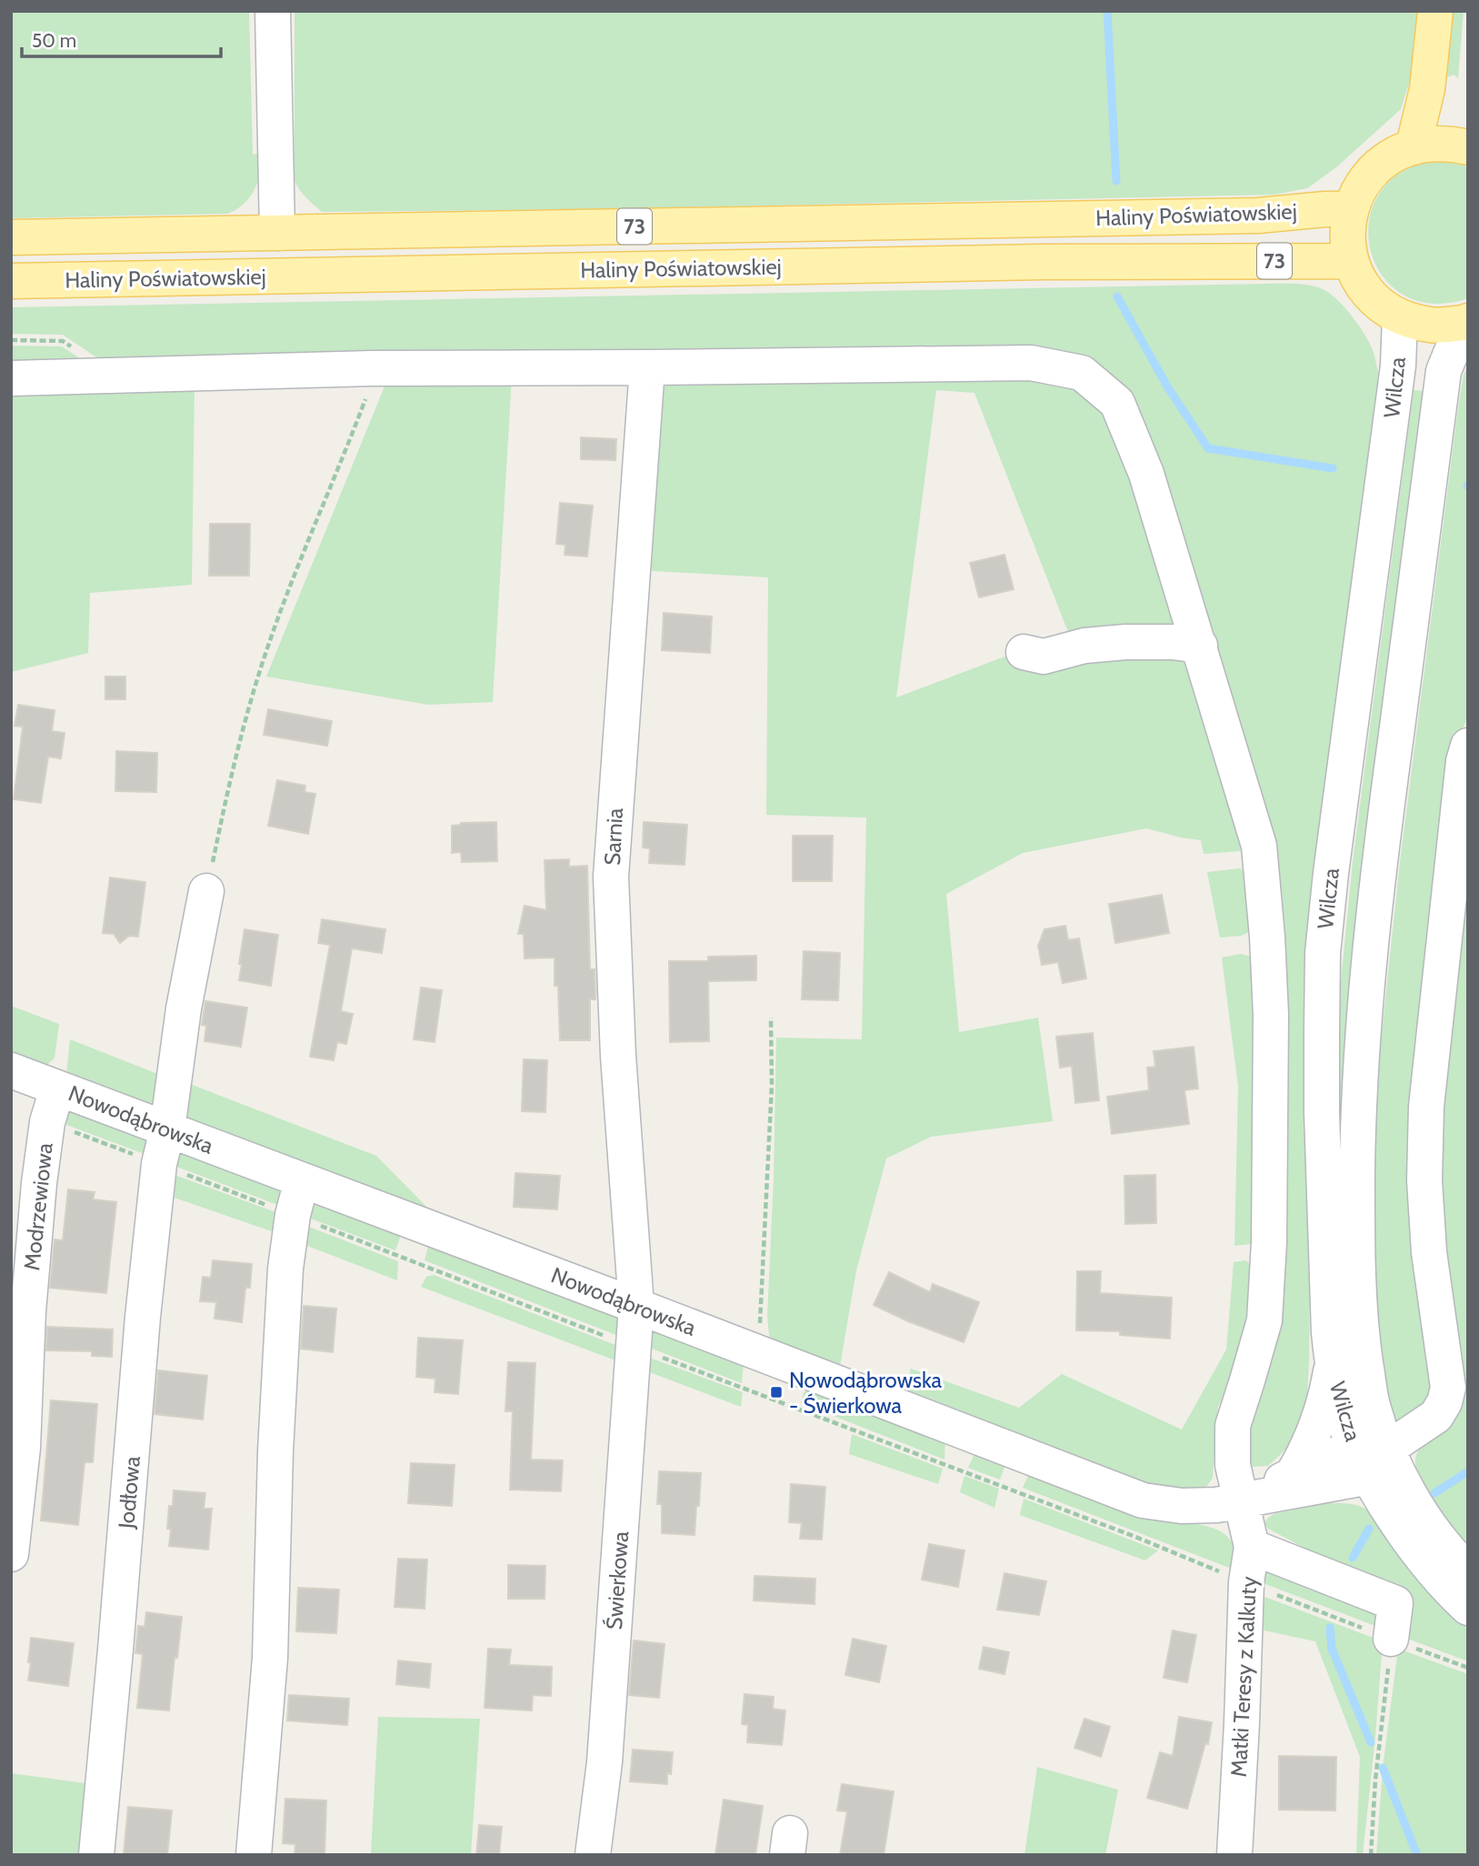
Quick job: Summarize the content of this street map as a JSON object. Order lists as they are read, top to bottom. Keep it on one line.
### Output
{"streets":{"main road":["Haliny Poświatowskiej","73"],"street":["Wilcza","Sarnia","Nowodąbrowska","Modrzewiowa","Jodłowa","Świerkowa","Matki Teresy z Kalkuty"]},"crossings":[["Wilcza","Nowodąbrowska"],["Sarnia","Nowodąbrowska"],["Sarnia","Świerkowa"],["Sarnia","Matki Teresy z Kalkuty"],["Nowodąbrowska","Modrzewiowa"],["Nowodąbrowska","Jodłowa"],["Nowodąbrowska","Świerkowa"],["Nowodąbrowska","Matki Teresy z Kalkuty"]],"places":{"transit":["Nowodąbrowska - Świerkowa"]},"scale_bar":"50 m"}
